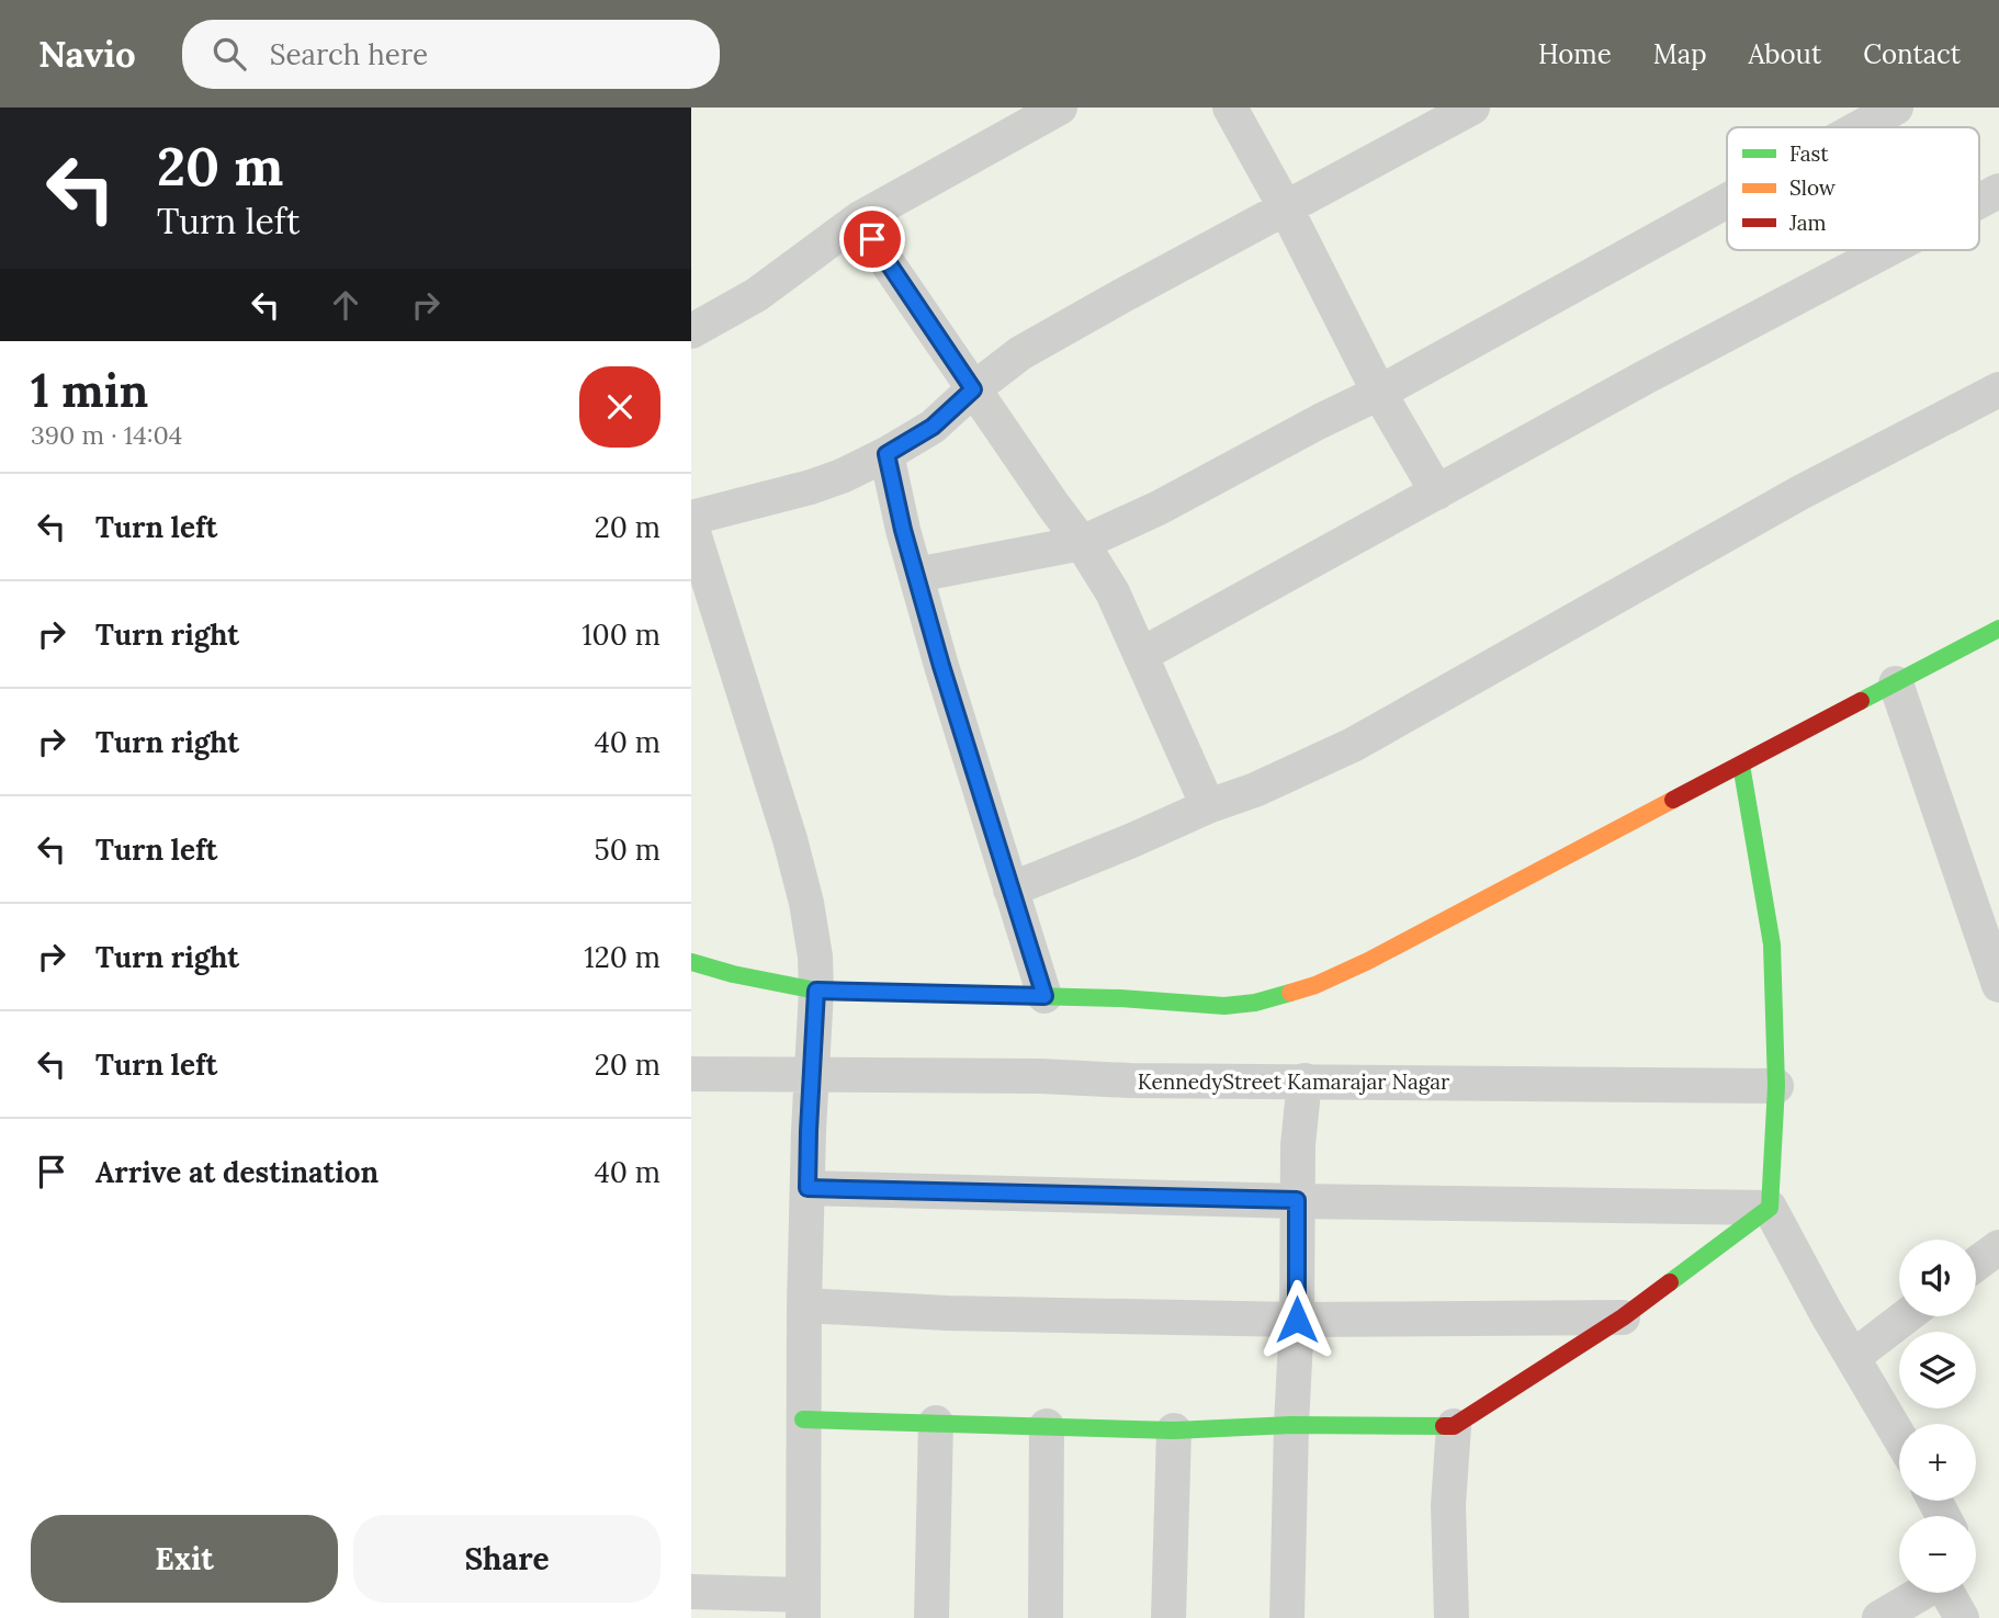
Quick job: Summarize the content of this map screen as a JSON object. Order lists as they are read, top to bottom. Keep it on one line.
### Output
{"streets":{"street":["KennedyStreet Kamarajar Nagar"]},"legend":["Fast","Slow","Jam"],"page":{"header":"Navio","search":"Search here","nav":["Home","Map","About","Contact"],"turn":["20 m","Turn left"],"heading":["1 min","390 m · 14:04"],"list":[{"name":"Turn left","value":"20 m"},{"name":"Turn right","value":"100 m"},{"name":"Turn right","value":"40 m"},{"name":"Turn left","value":"50 m"},{"name":"Turn right","value":"120 m"},{"name":"Turn left","value":"20 m"},{"name":"Arrive at destination","value":"40 m"}],"map_buttons":["+","−"],"buttons":["Exit","Share"]}}
